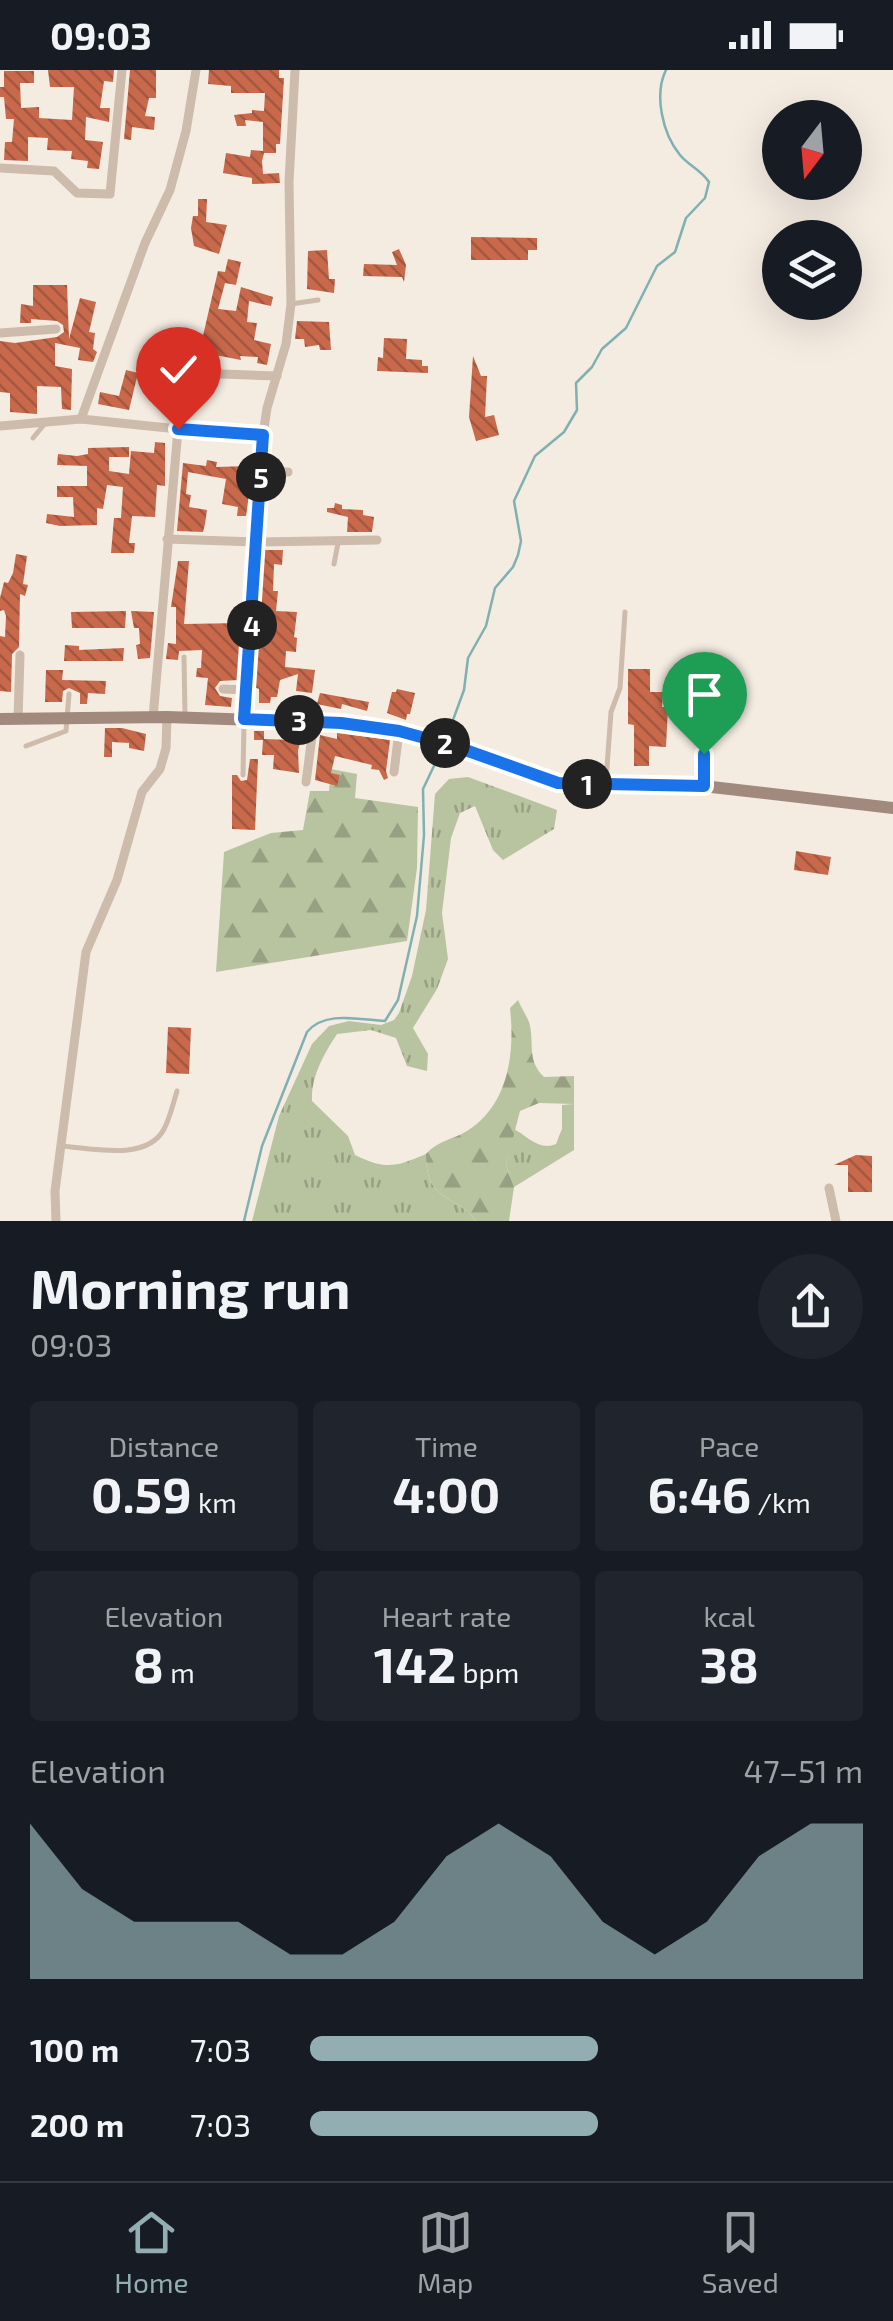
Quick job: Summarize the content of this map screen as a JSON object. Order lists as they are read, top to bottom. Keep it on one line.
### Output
{"north":"bottom","page":{"status":"09:03","pins":["5","4","3","2","1"],"heading":["Morning run","09:03"],"stats":[["Distance","0.59 km"],["Time","4:00"],["Pace","6:46 /km"],["Elevation","8 m"],["Heart rate","142 bpm"],["kcal","38"]],"chart":["Elevation","47–51 m"],"list":[{"name":"100 m","note":"7:03"},{"name":"200 m","note":"7:03"}],"tabs":["Home","Map","Saved"]}}
